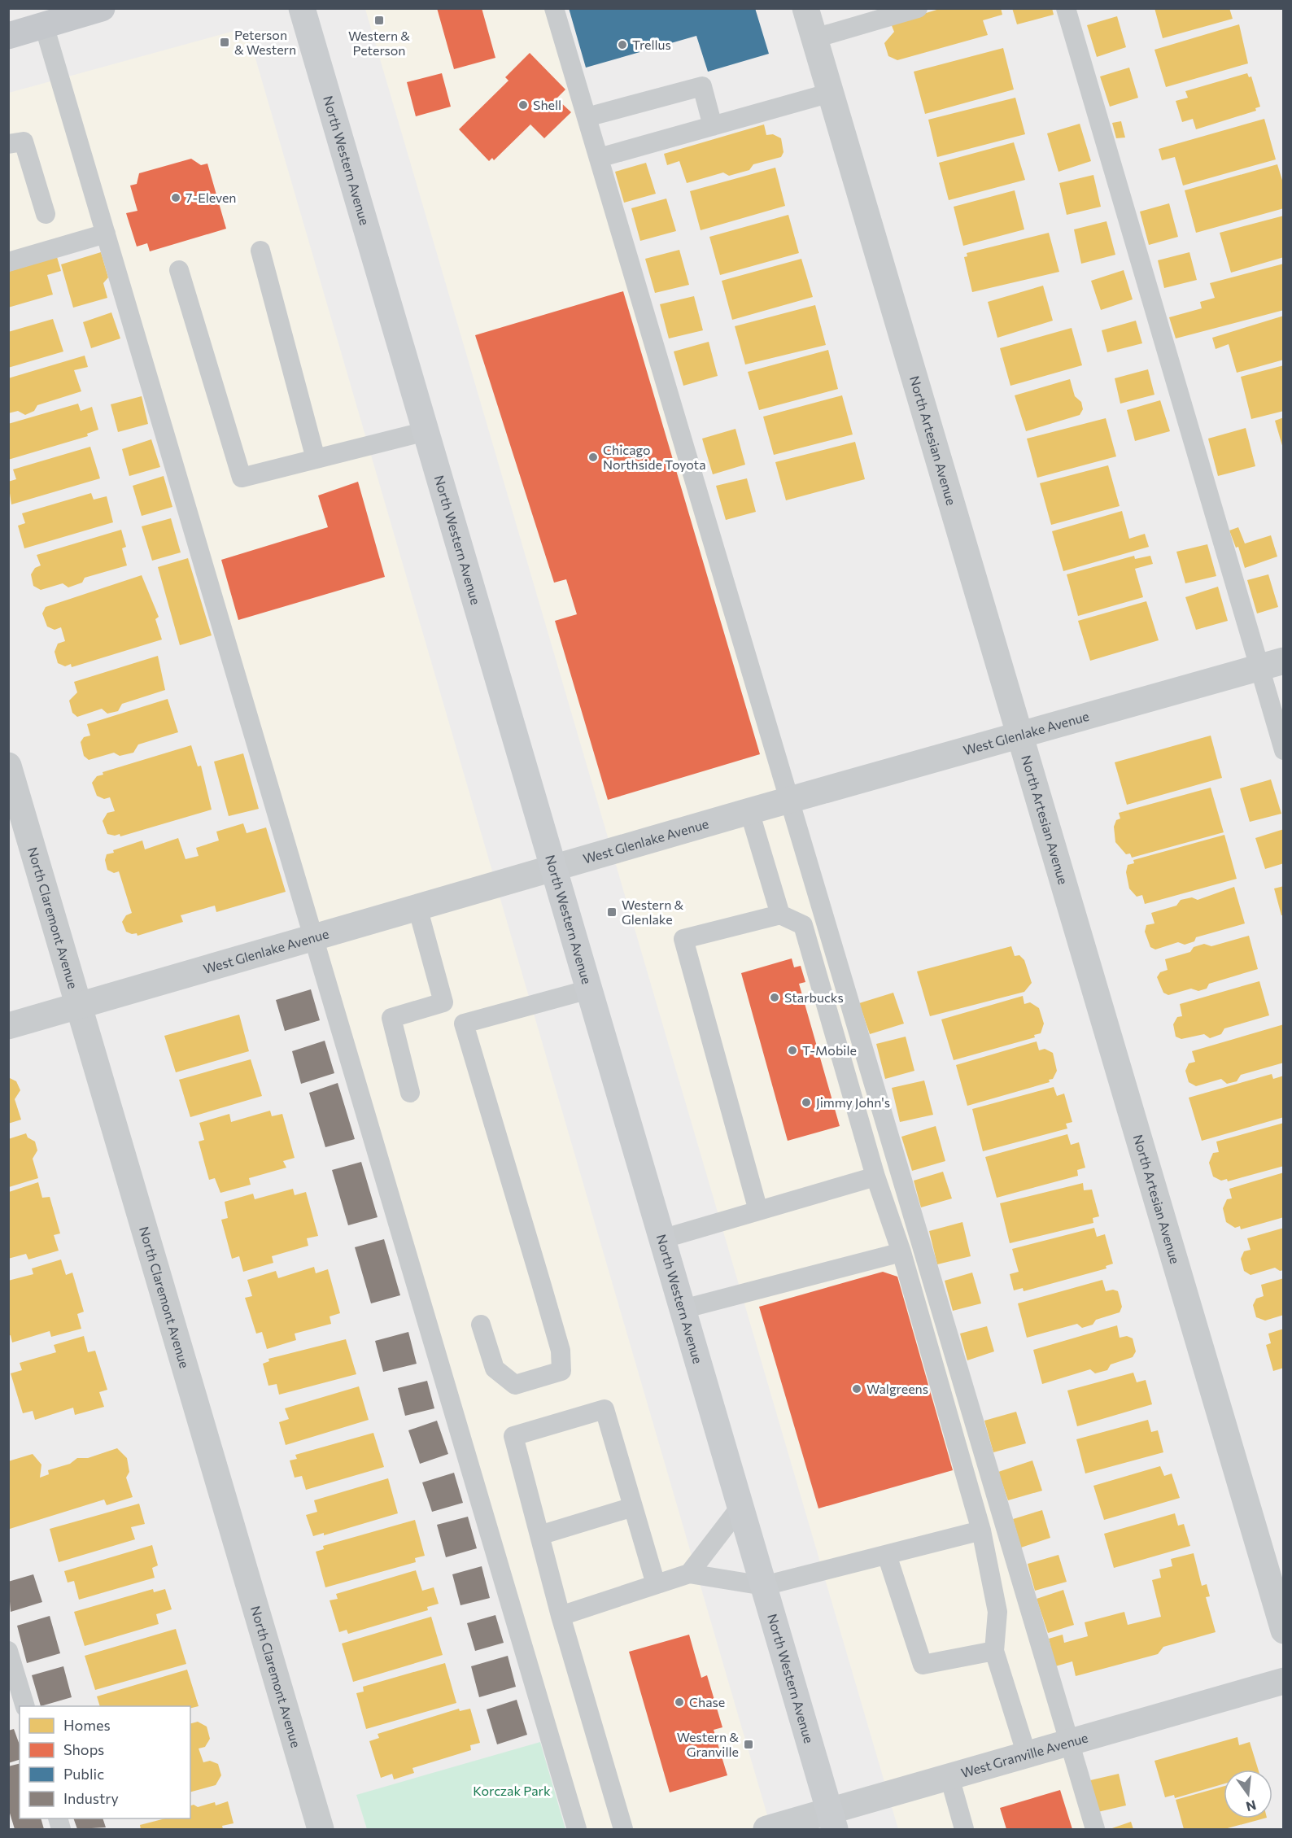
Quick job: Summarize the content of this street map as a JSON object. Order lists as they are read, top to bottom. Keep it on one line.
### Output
{"streets":{"main road":["North Western Avenue"],"street":["North Artesian Avenue","West Glenlake Avenue","North Claremont Avenue","West Granville Avenue"]},"crossings":[["North Western Avenue","West Glenlake Avenue"],["North Western Avenue","West Granville Avenue"],["North Artesian Avenue","West Glenlake Avenue"],["West Glenlake Avenue","North Claremont Avenue"]],"parks":["Korczak Park"],"places":{"transit":["Western & Peterson","Peterson & Western","Western & Glenlake","Western & Granville"],"other":["Trellus","Shell","7-Eleven","Chicago Northside Toyota","Starbucks","T-Mobile","Jimmy John's","Walgreens","Chase"]},"legend":["Homes","Shops","Public","Industry"],"north":"bottom"}
